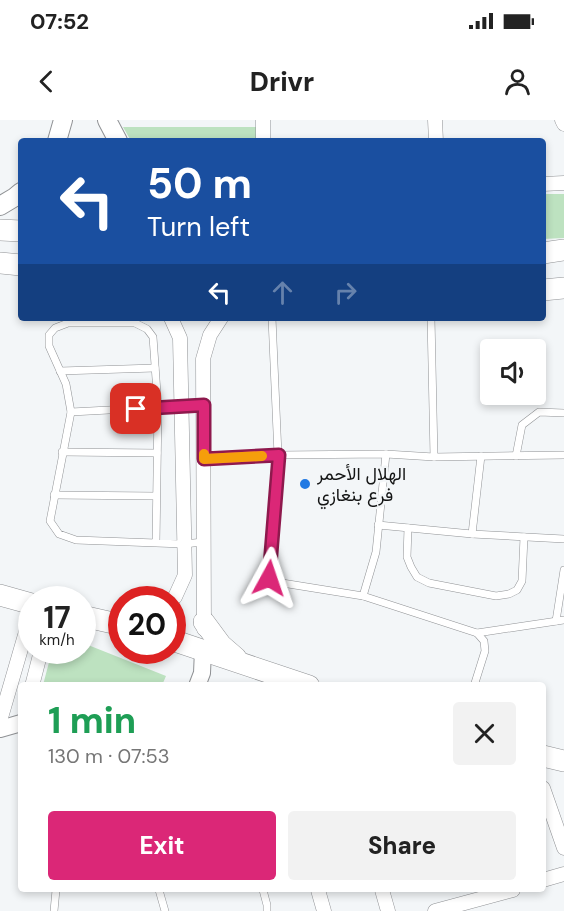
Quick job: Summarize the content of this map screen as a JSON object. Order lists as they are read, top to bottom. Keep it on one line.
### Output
{"places":["الهلال الأحمر فرع بنغازي"],"page":{"status":"07:52","header":"Drivr","turn":["50 m","Turn left"],"speed":"17 km/h","limit":"20","heading":["1 min","130 m · 07:53"],"buttons":["Exit","Share"]}}
